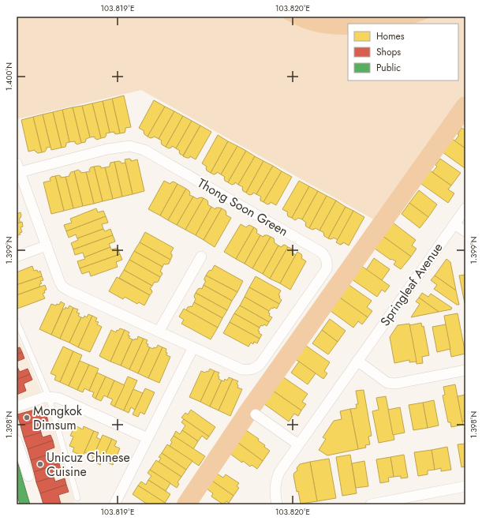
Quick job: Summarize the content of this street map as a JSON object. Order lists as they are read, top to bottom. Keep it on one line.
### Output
{"streets":{"street":["Thong Soon Green","Springleaf Avenue"]},"places":["Mongkok Dimsum","Unicuz Chinese Cuisine"],"legend":["Homes","Shops","Public"],"coordinates":["103.819°E","103.820°E","1.400°N","1.399°N","1.398°N"]}
